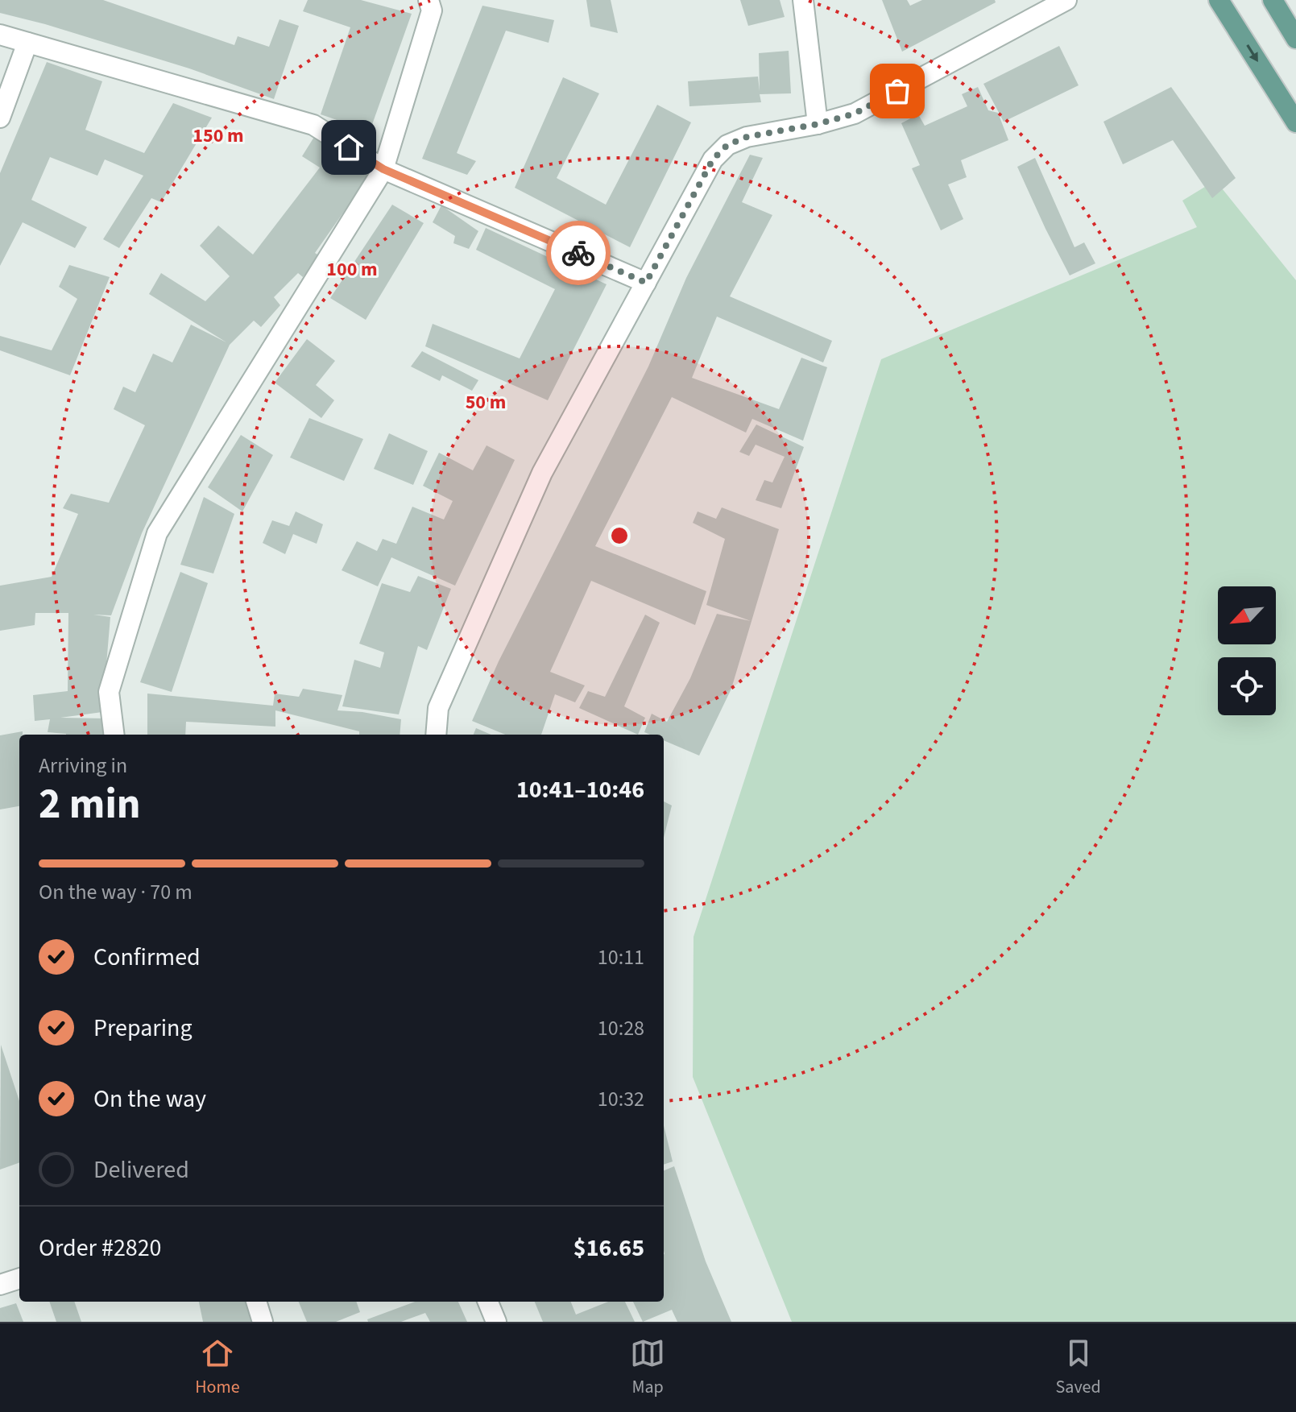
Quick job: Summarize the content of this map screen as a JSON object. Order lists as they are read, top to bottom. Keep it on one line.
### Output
{"north":"bottom left","page":{"heading":["2 min","Arriving in","10:41–10:46"],"panel":["Order #2820","$16.65"],"bar":"On the way · 70 m","list":[["Confirmed","10:11"],["Preparing","10:28"],["On the way","10:32"],"Delivered"],"tabs":["Home","Map","Saved"]},"rings":["150 m","100 m","50 m"]}
